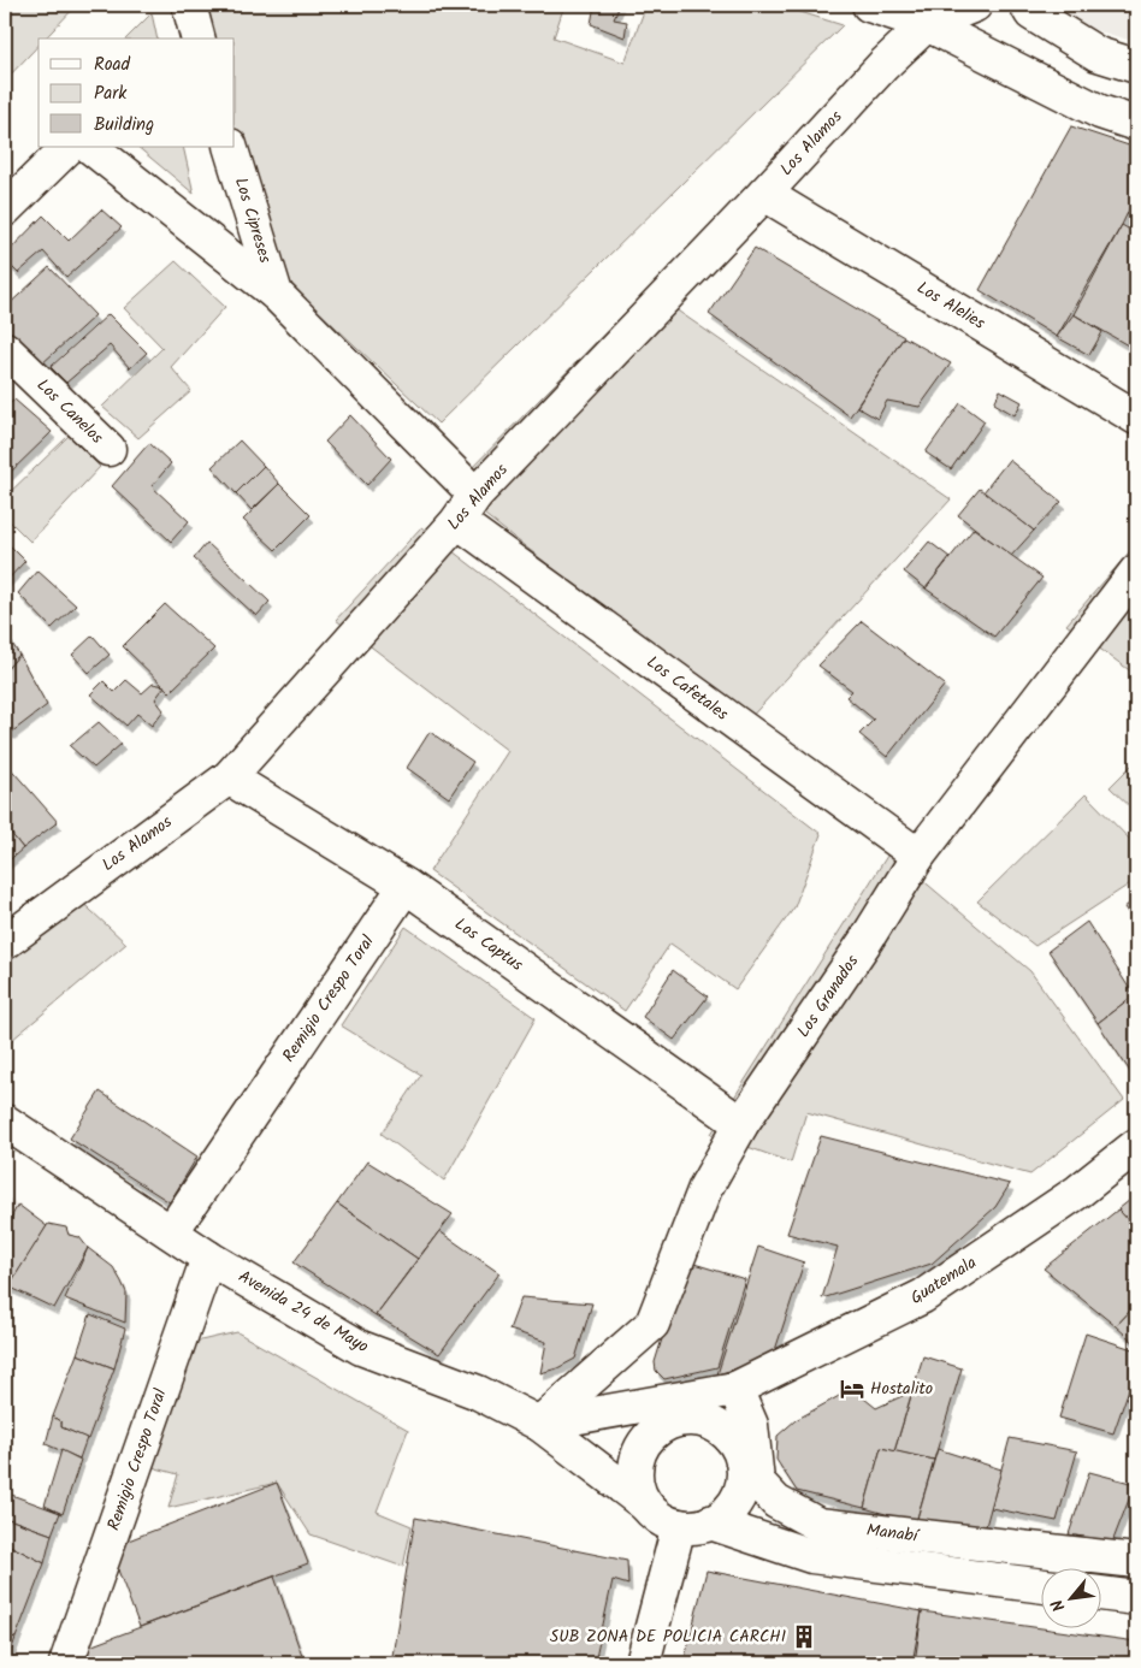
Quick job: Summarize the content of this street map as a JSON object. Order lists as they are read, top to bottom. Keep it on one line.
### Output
{"streets":{"street":["Los Alamos","Los Cipreses","Los Alelies","Los Canelos","Los Cafetales","Los Captus","Los Granados","Remigio Crespo Toral","Guatemala","Avenida 24 de Mayo","Manabí"]},"crossings":[["Los Alamos","Los Alelies"],["Los Alamos","Los Cafetales"],["Los Alamos","Los Captus"],["Los Cafetales","Los Granados"],["Los Captus","Los Granados"],["Los Captus","Remigio Crespo Toral"],["Los Granados","Avenida 24 de Mayo"],["Remigio Crespo Toral","Avenida 24 de Mayo"],["Guatemala","Manabí"],["Avenida 24 de Mayo","Manabí"]],"places":{"hotel":["Hostalito"],"building":["SUB ZONA DE POLICIA CARCHI"]},"legend":["Road","Park","Building"],"north":"bottom left"}
